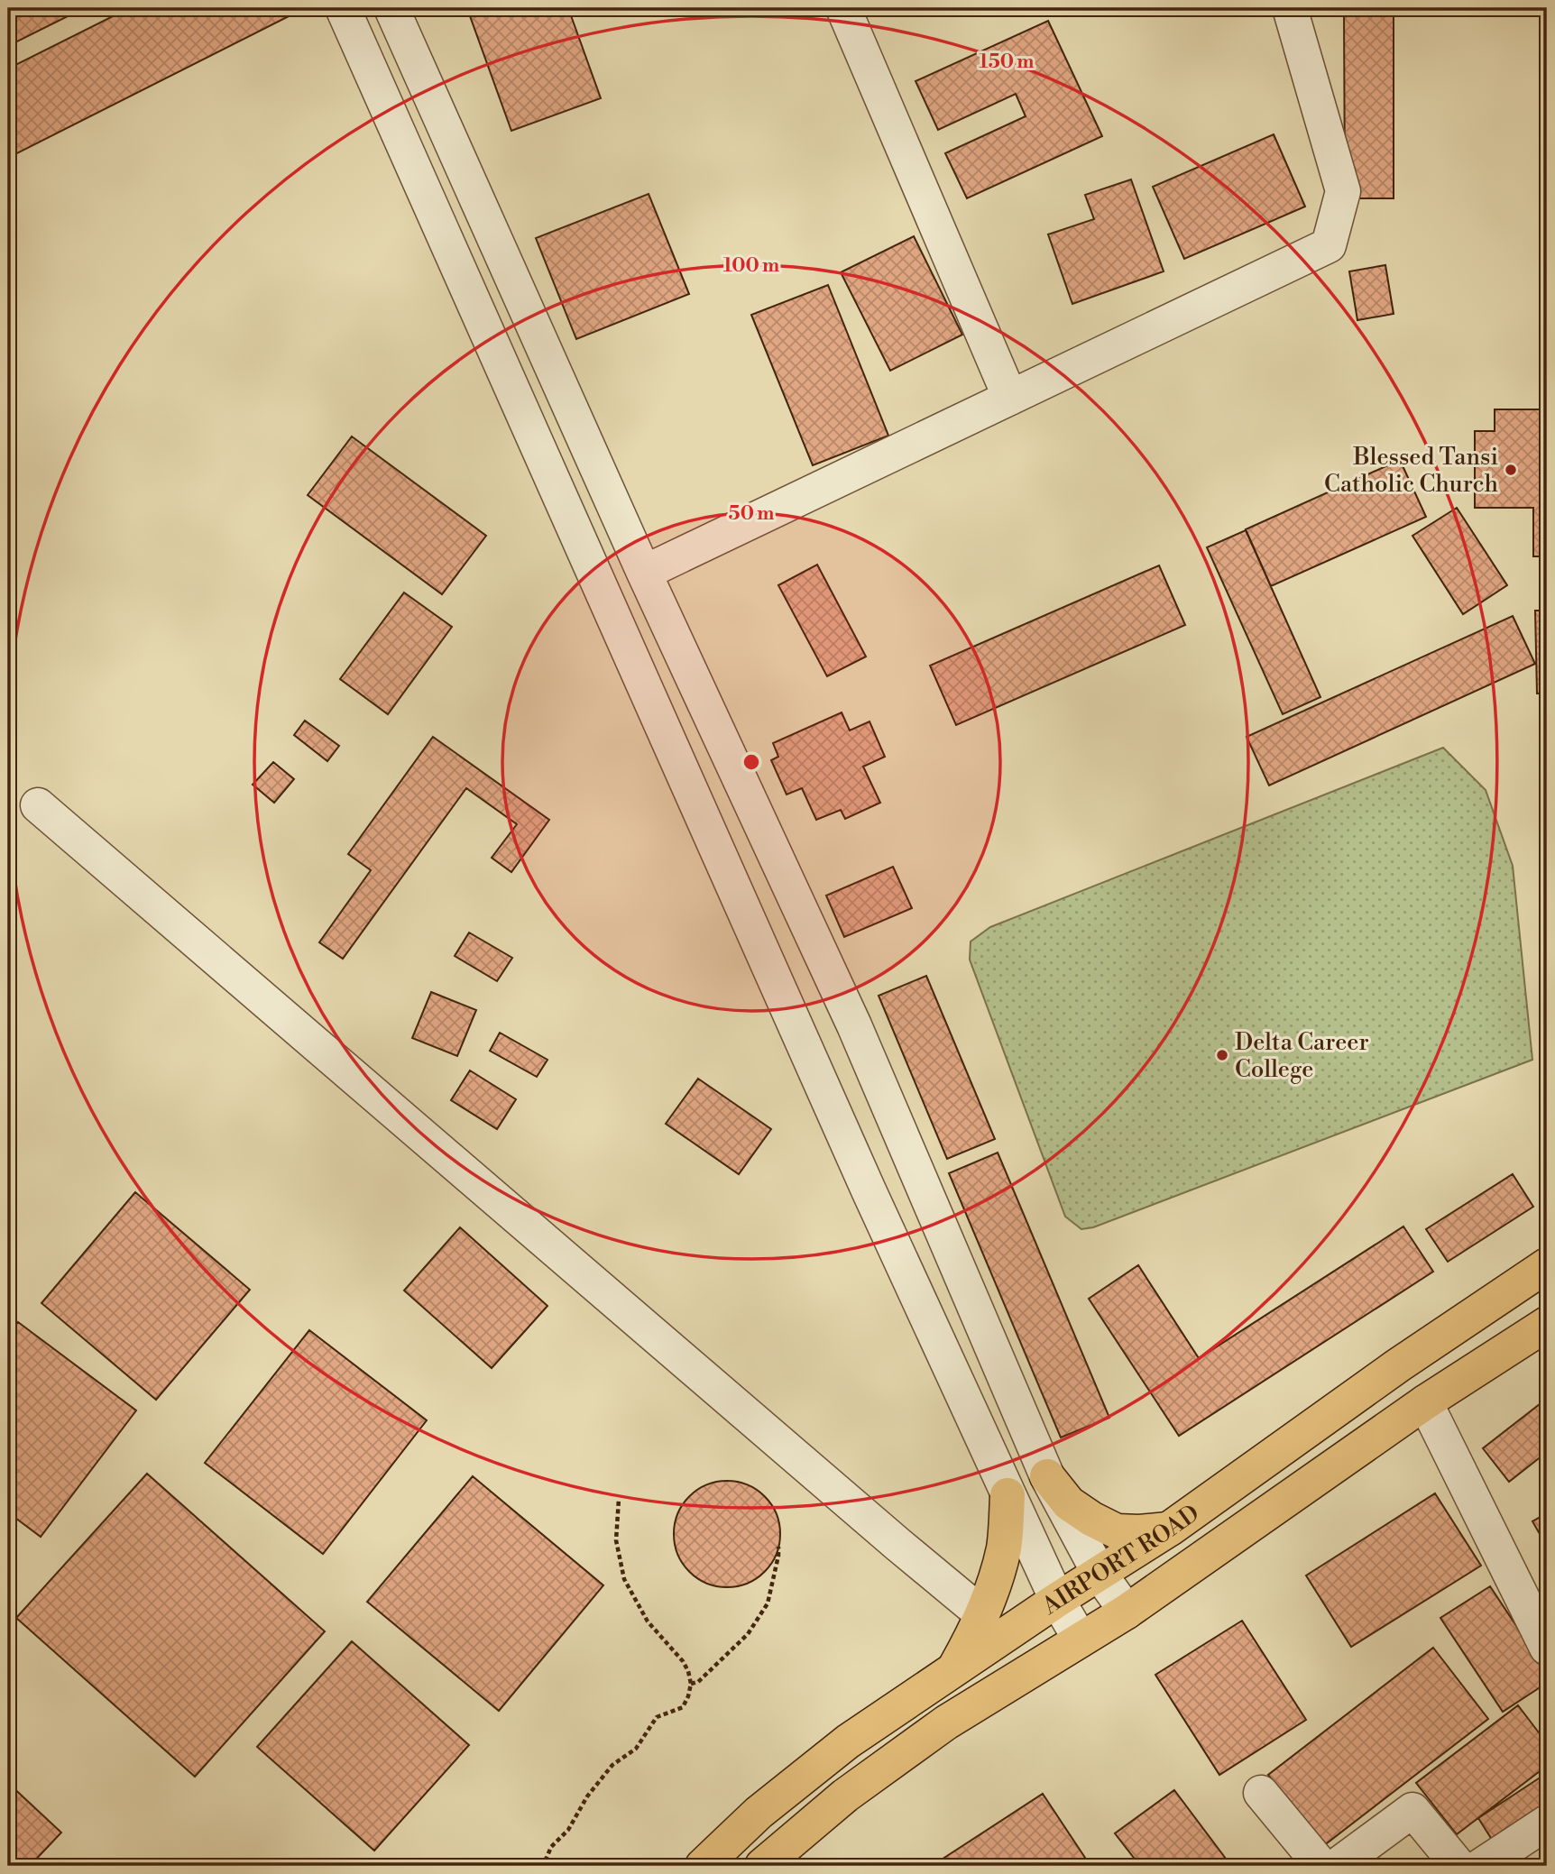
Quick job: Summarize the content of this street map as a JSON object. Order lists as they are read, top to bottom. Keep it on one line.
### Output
{"streets":{"main road":["AIRPORT ROAD"]},"places":["Blessed Tansi Catholic Church","Delta Career College"],"rings":["150 m","100 m","50 m"]}
